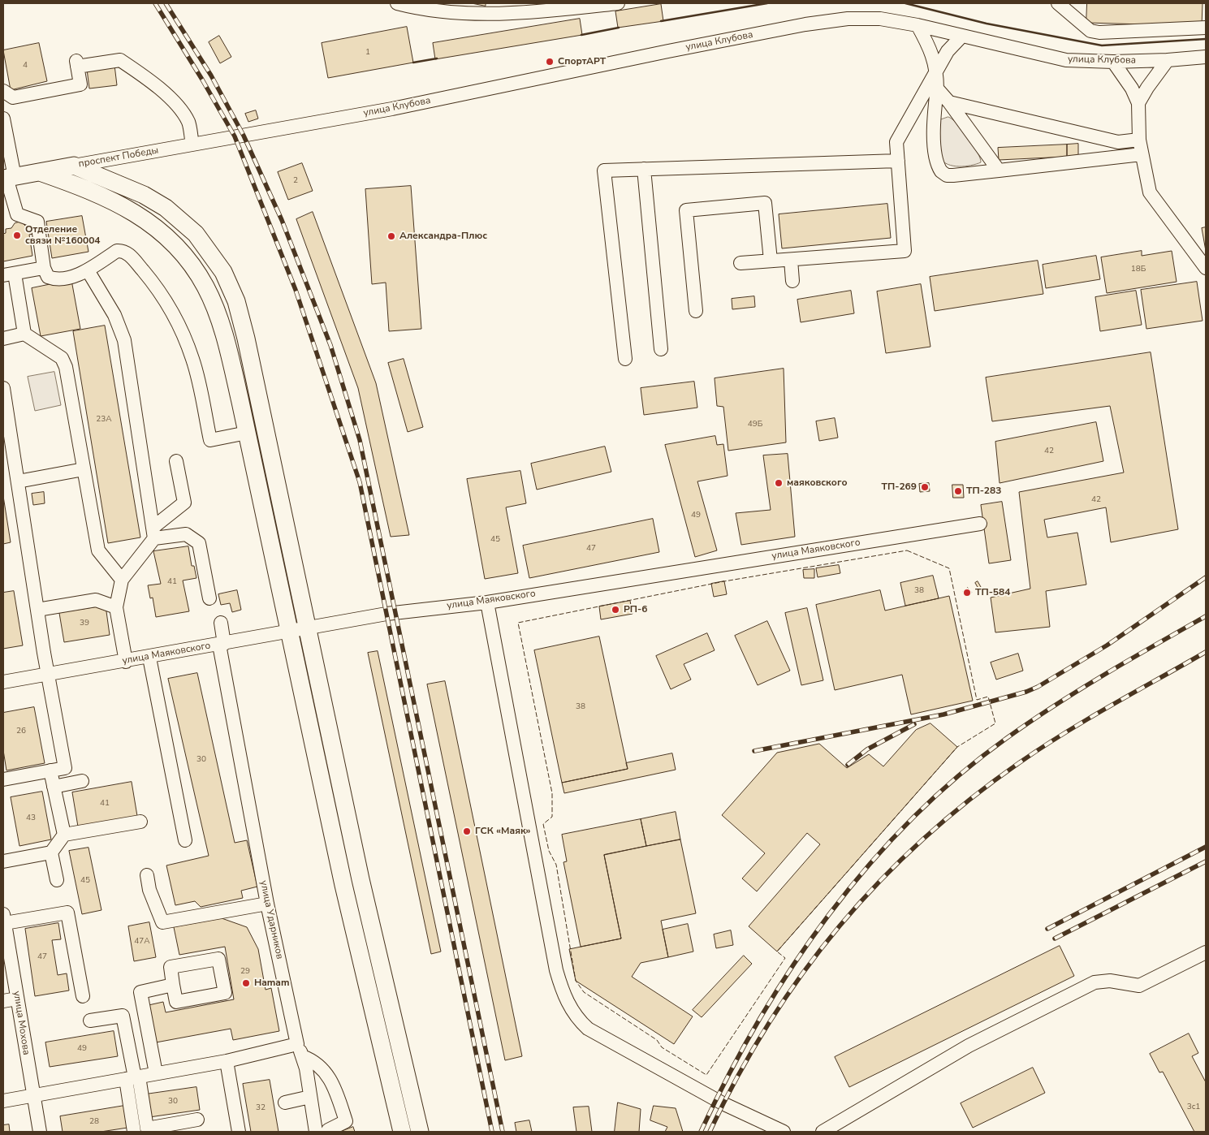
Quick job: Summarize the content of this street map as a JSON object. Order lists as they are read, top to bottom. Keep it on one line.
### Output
{"streets":{"main road":["проспект Победы"],"street":["улица Клубова","улица Маяковского","улица Ударников","улица Мохова"]},"crossings":[["улица Клубова","проспект Победы"],["улица Маяковского","улица Ударников"]],"places":["СпортАРТ","Отделение связи №160004","Александра-Плюс","маяковского","ТП-269","ТП-283","ТП-584","РП-6","ГСК «Маяк»","Hamam"],"house_numbers":["1","4","2","18Б","23А","49Б","42","42","49","45","47","41","38","39","38","26","30","41","43","45","47А","47","29","49","30","3с1","32","28"]}
